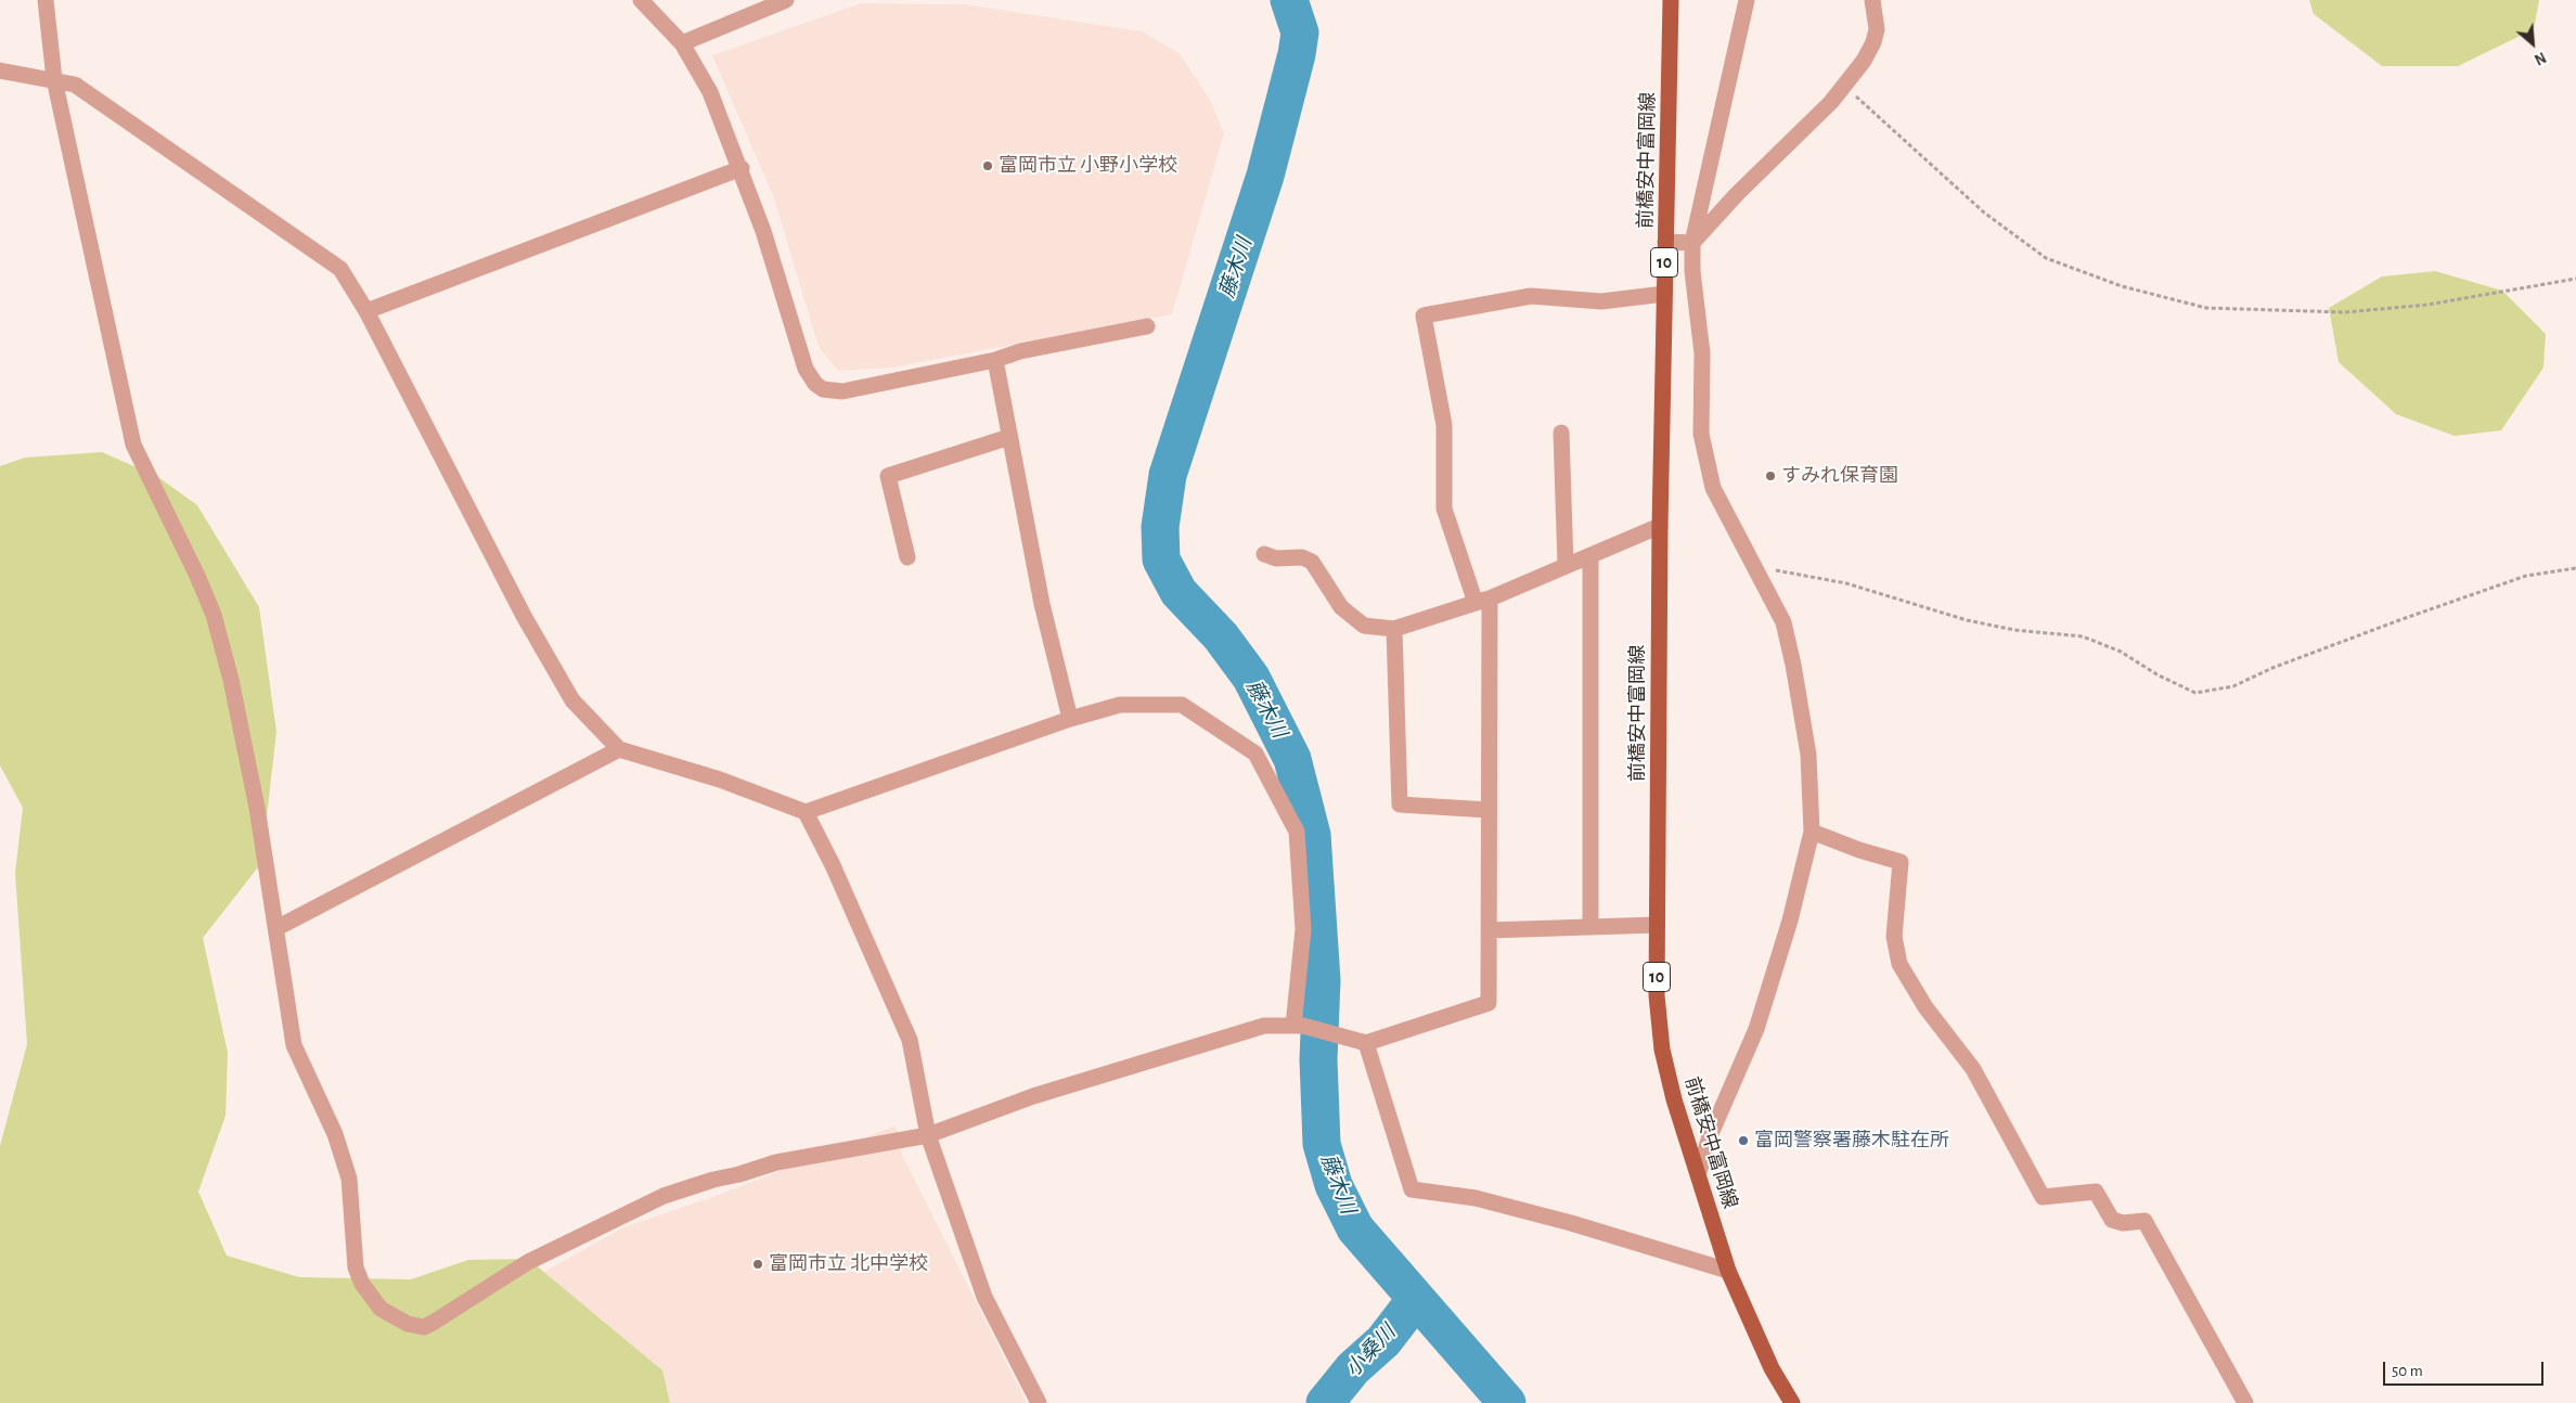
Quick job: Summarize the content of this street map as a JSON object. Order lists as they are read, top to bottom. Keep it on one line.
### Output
{"streets":{"main road":["前橋安中富岡線","10"]},"water":["藤木川","小桑川"],"places":["富岡市立 小野小学校","すみれ保育園","富岡警察署藤木駐在所","富岡市立 北中学校"],"scale_bar":"50 m","north":"bottom right"}
